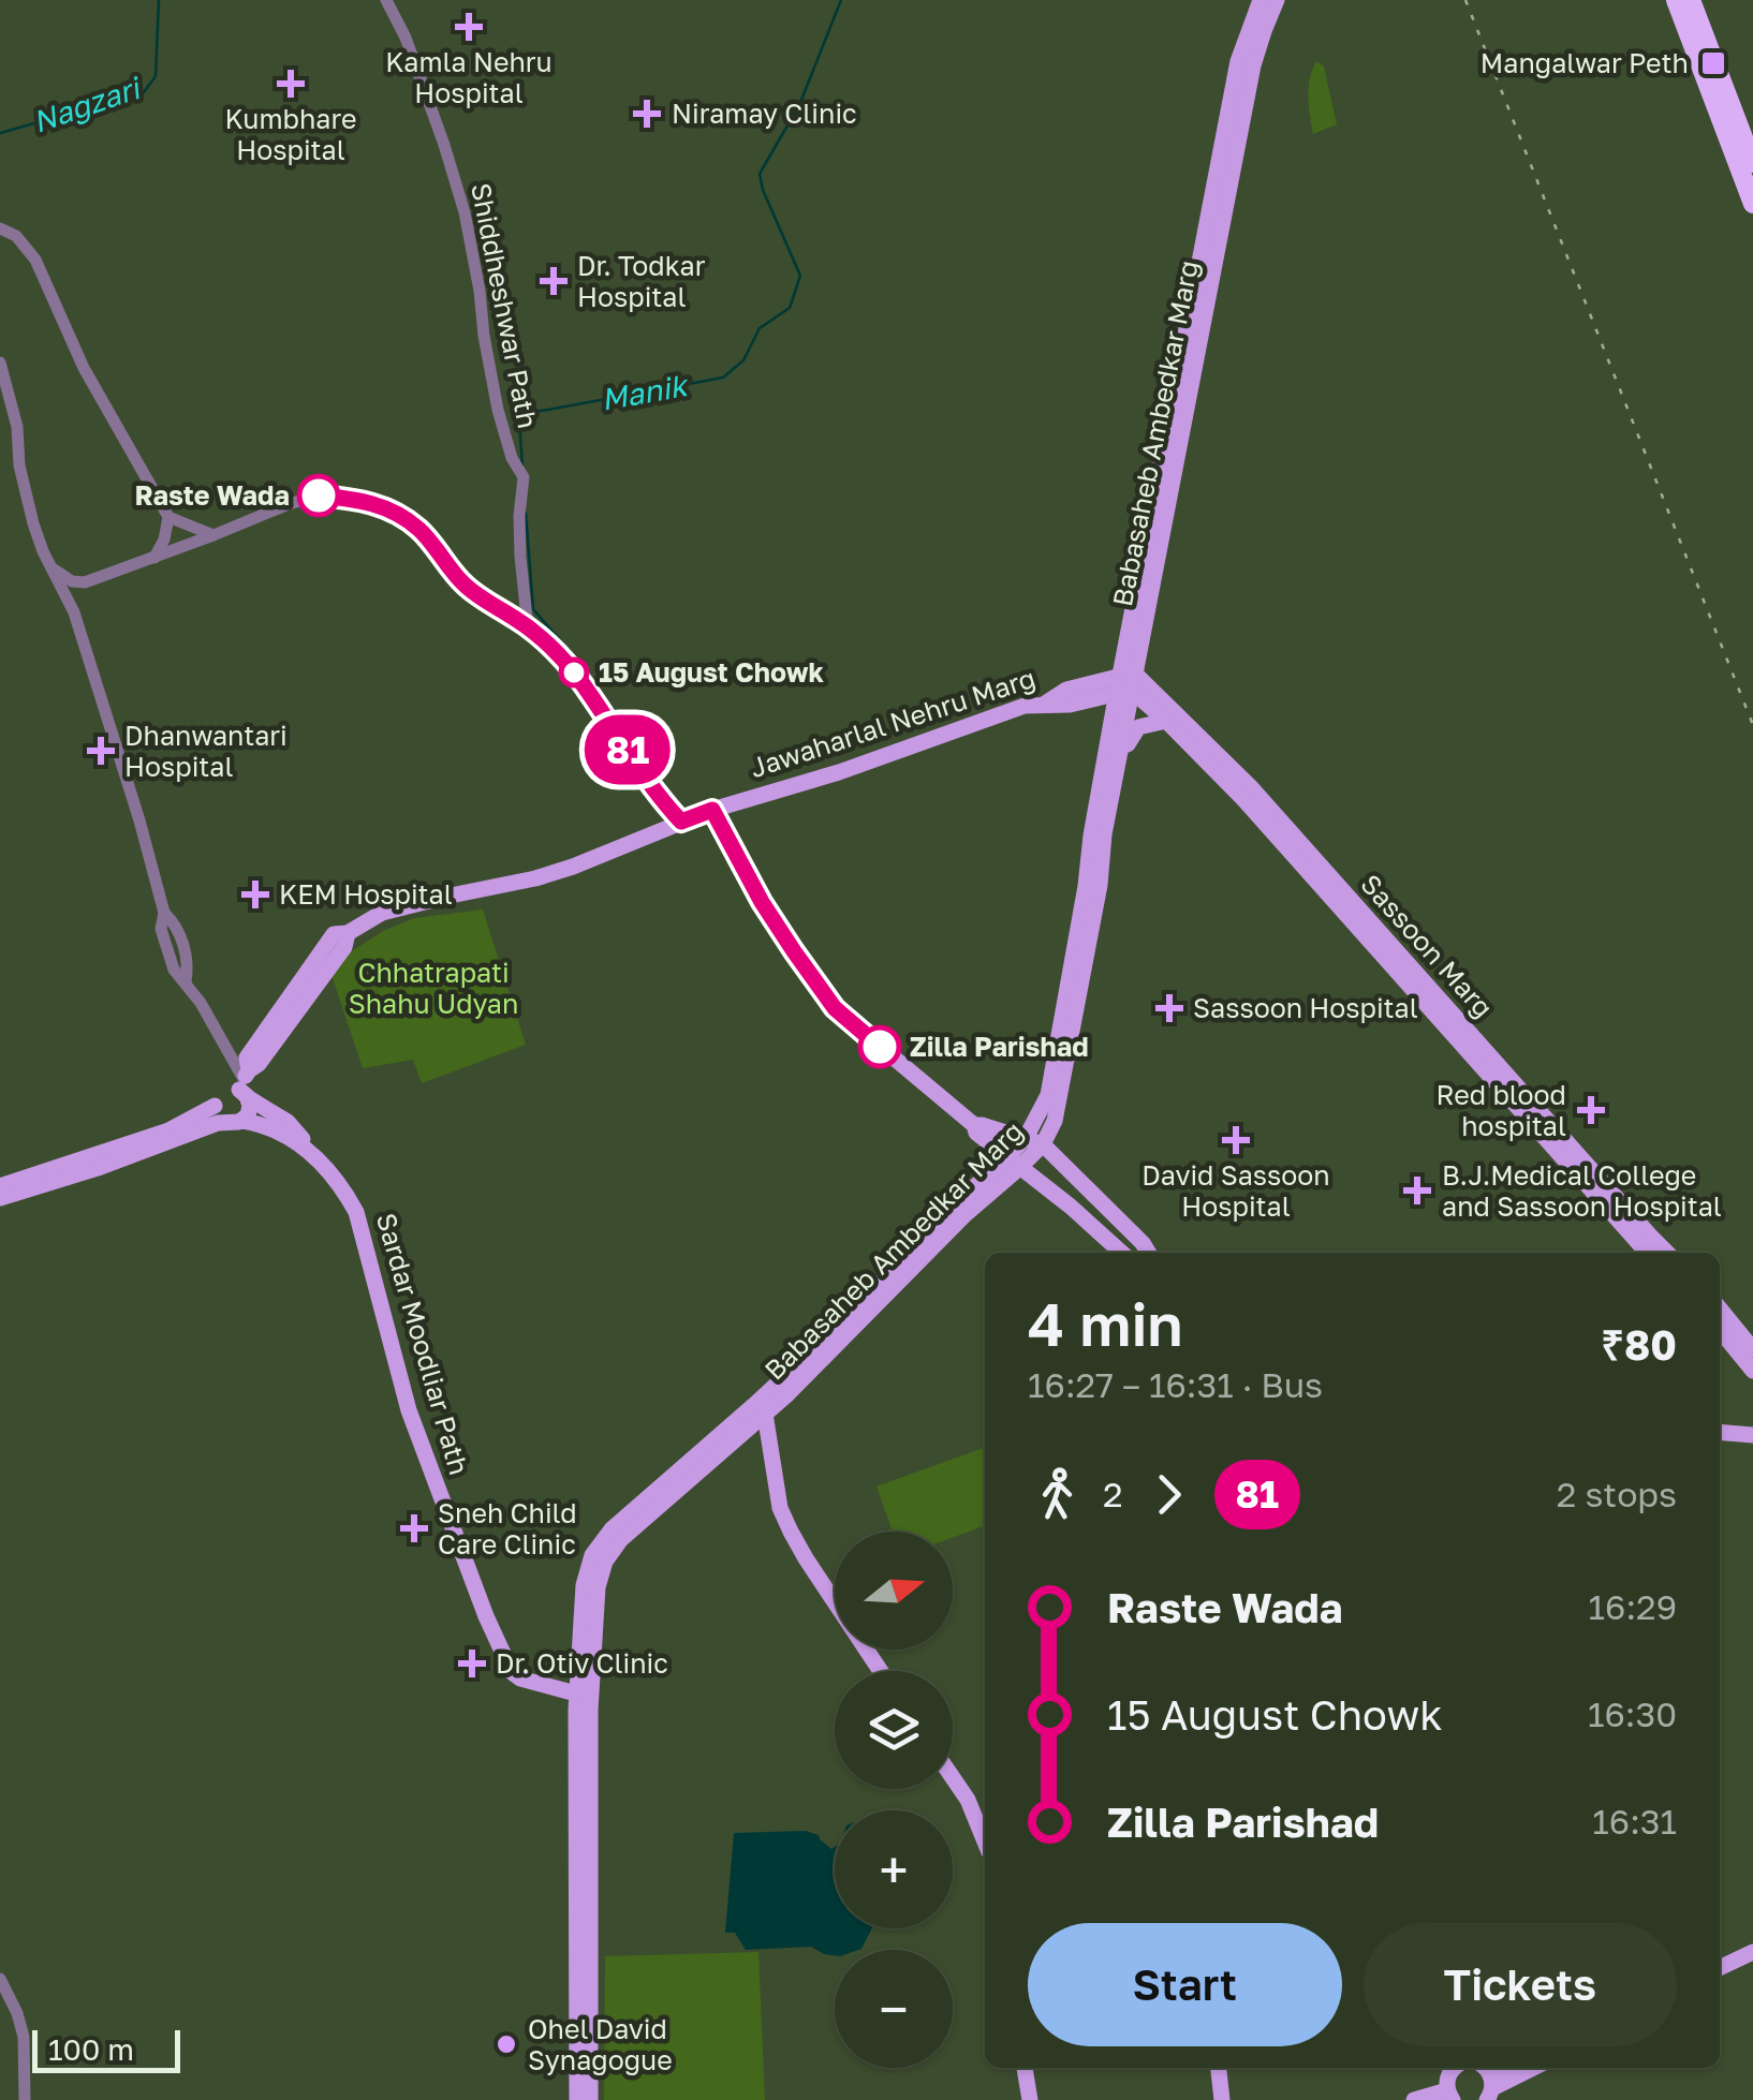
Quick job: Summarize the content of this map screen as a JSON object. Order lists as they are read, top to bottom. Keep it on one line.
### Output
{"streets":{"main road":["Babasaheb Ambedkar Marg","Jawaharlal Nehru Marg","Sassoon Marg","Sardar Moodliar Path"],"street":["Shiddheshwar Path"]},"crossings":[["Babasaheb Ambedkar Marg","Jawaharlal Nehru Marg"],["Babasaheb Ambedkar Marg","Sassoon Marg"],["Babasaheb Ambedkar Marg","Sardar Moodliar Path"],["Jawaharlal Nehru Marg","Sassoon Marg"],["Jawaharlal Nehru Marg","Sardar Moodliar Path"]],"water":["Nagzari","Manik"],"parks":["Chhatrapati Shahu Udyan"],"places":{"health":["Kamla Nehru Hospital","Kumbhare Hospital","Niramay Clinic","Dr. Todkar Hospital","Dhanwantari Hospital","KEM Hospital","Sassoon Hospital","Red blood hospital","David Sassoon Hospital","B.J.Medical College and Sassoon Hospital","Sneh Child Care Clinic","Dr. Otiv Clinic"],"transit":["Mangalwar Peth"],"other":["Raste Wada","15 August Chowk","Zilla Parishad","Ohel David Synagogue"]},"lines":["bus line 81"],"scale_bar":"100 m","north":"right","page":{"on_map":"81","heading":["4 min","16:27 – 16:31 · Bus","₹80"],"legs":["2","81","2 stops"],"map_buttons":["+","−"],"list":[{"name":"Raste Wada","value":"16:29"},{"name":"15 August Chowk","value":"16:30"},{"name":"Zilla Parishad","value":"16:31"}],"buttons":["Start","Tickets"],"scale":"100 m"}}
